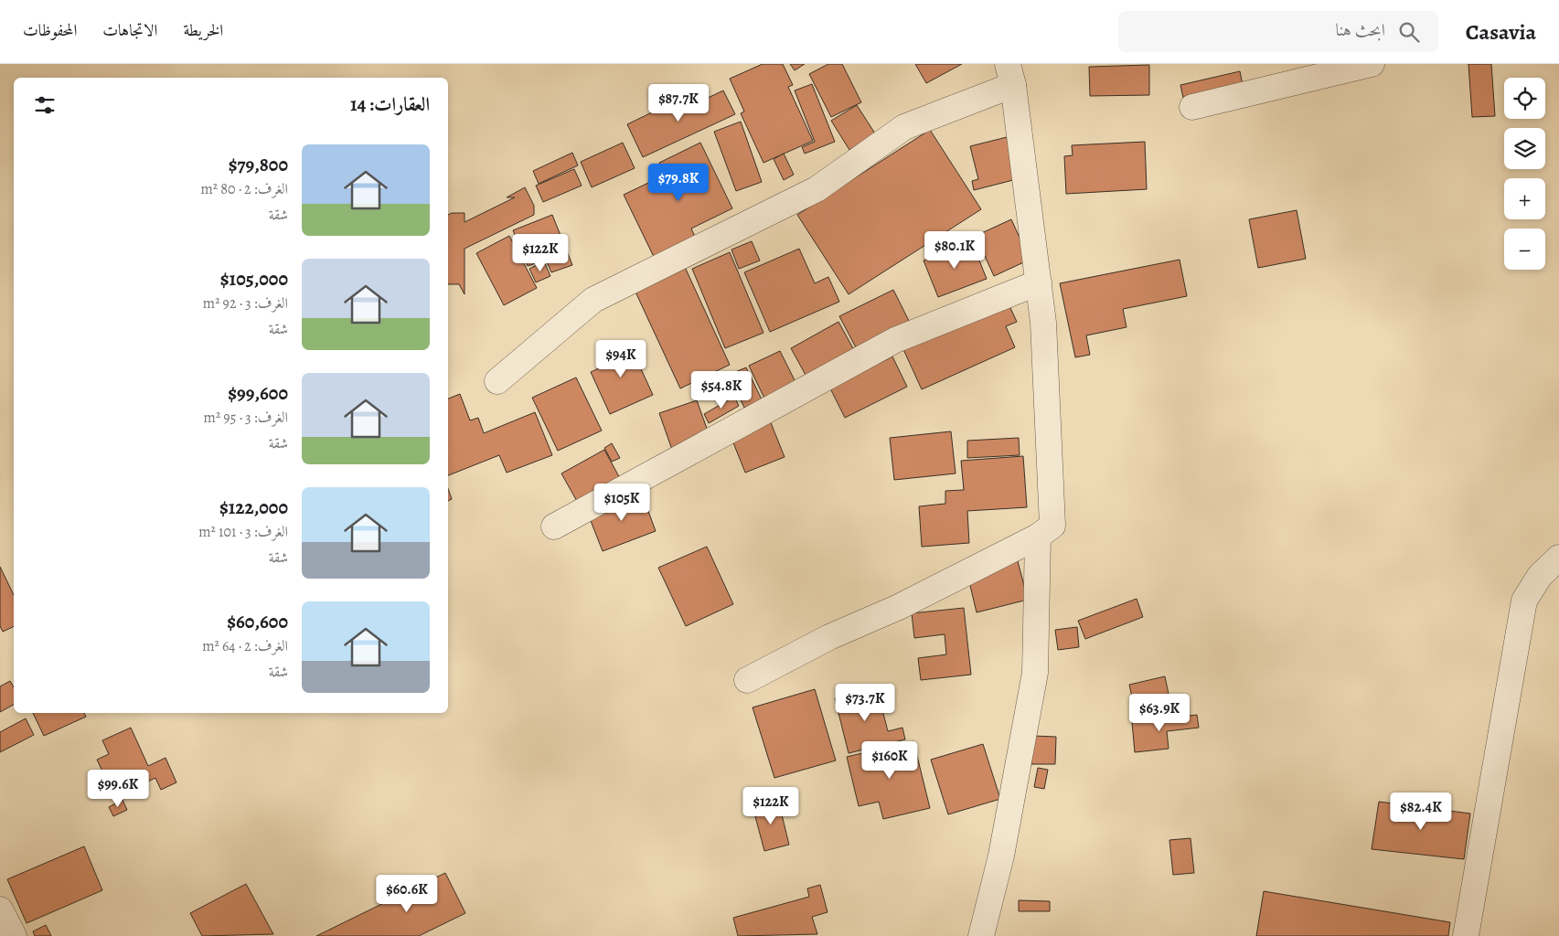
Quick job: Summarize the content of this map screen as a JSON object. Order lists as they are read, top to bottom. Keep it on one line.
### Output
{"page":{"header":"Casavia","search":"ابحث هنا","nav":["الخريطة","الاتجاهات","المحفوظات"],"map_buttons":["+","−"],"heading":"العقارات: 14","price":["$87.7K","$79.8K","$80.1K","$122K","$94K","$54.8K","$105K","$73.7K","$63.9K","$160K","$99.6K","$122K","$82.4K","$60.6K"],"list":[{"name":"$79,800","note":"الغرف: 2 · 80 m² · شقة"},{"name":"$105,000","note":"الغرف: 3 · 92 m² · شقة"},{"name":"$99,600","note":"الغرف: 3 · 95 m² · شقة"},{"name":"$122,000","note":"الغرف: 3 · 101 m² · شقة"},{"name":"$60,600","note":"الغرف: 2 · 64 m² · شقة"}]}}
